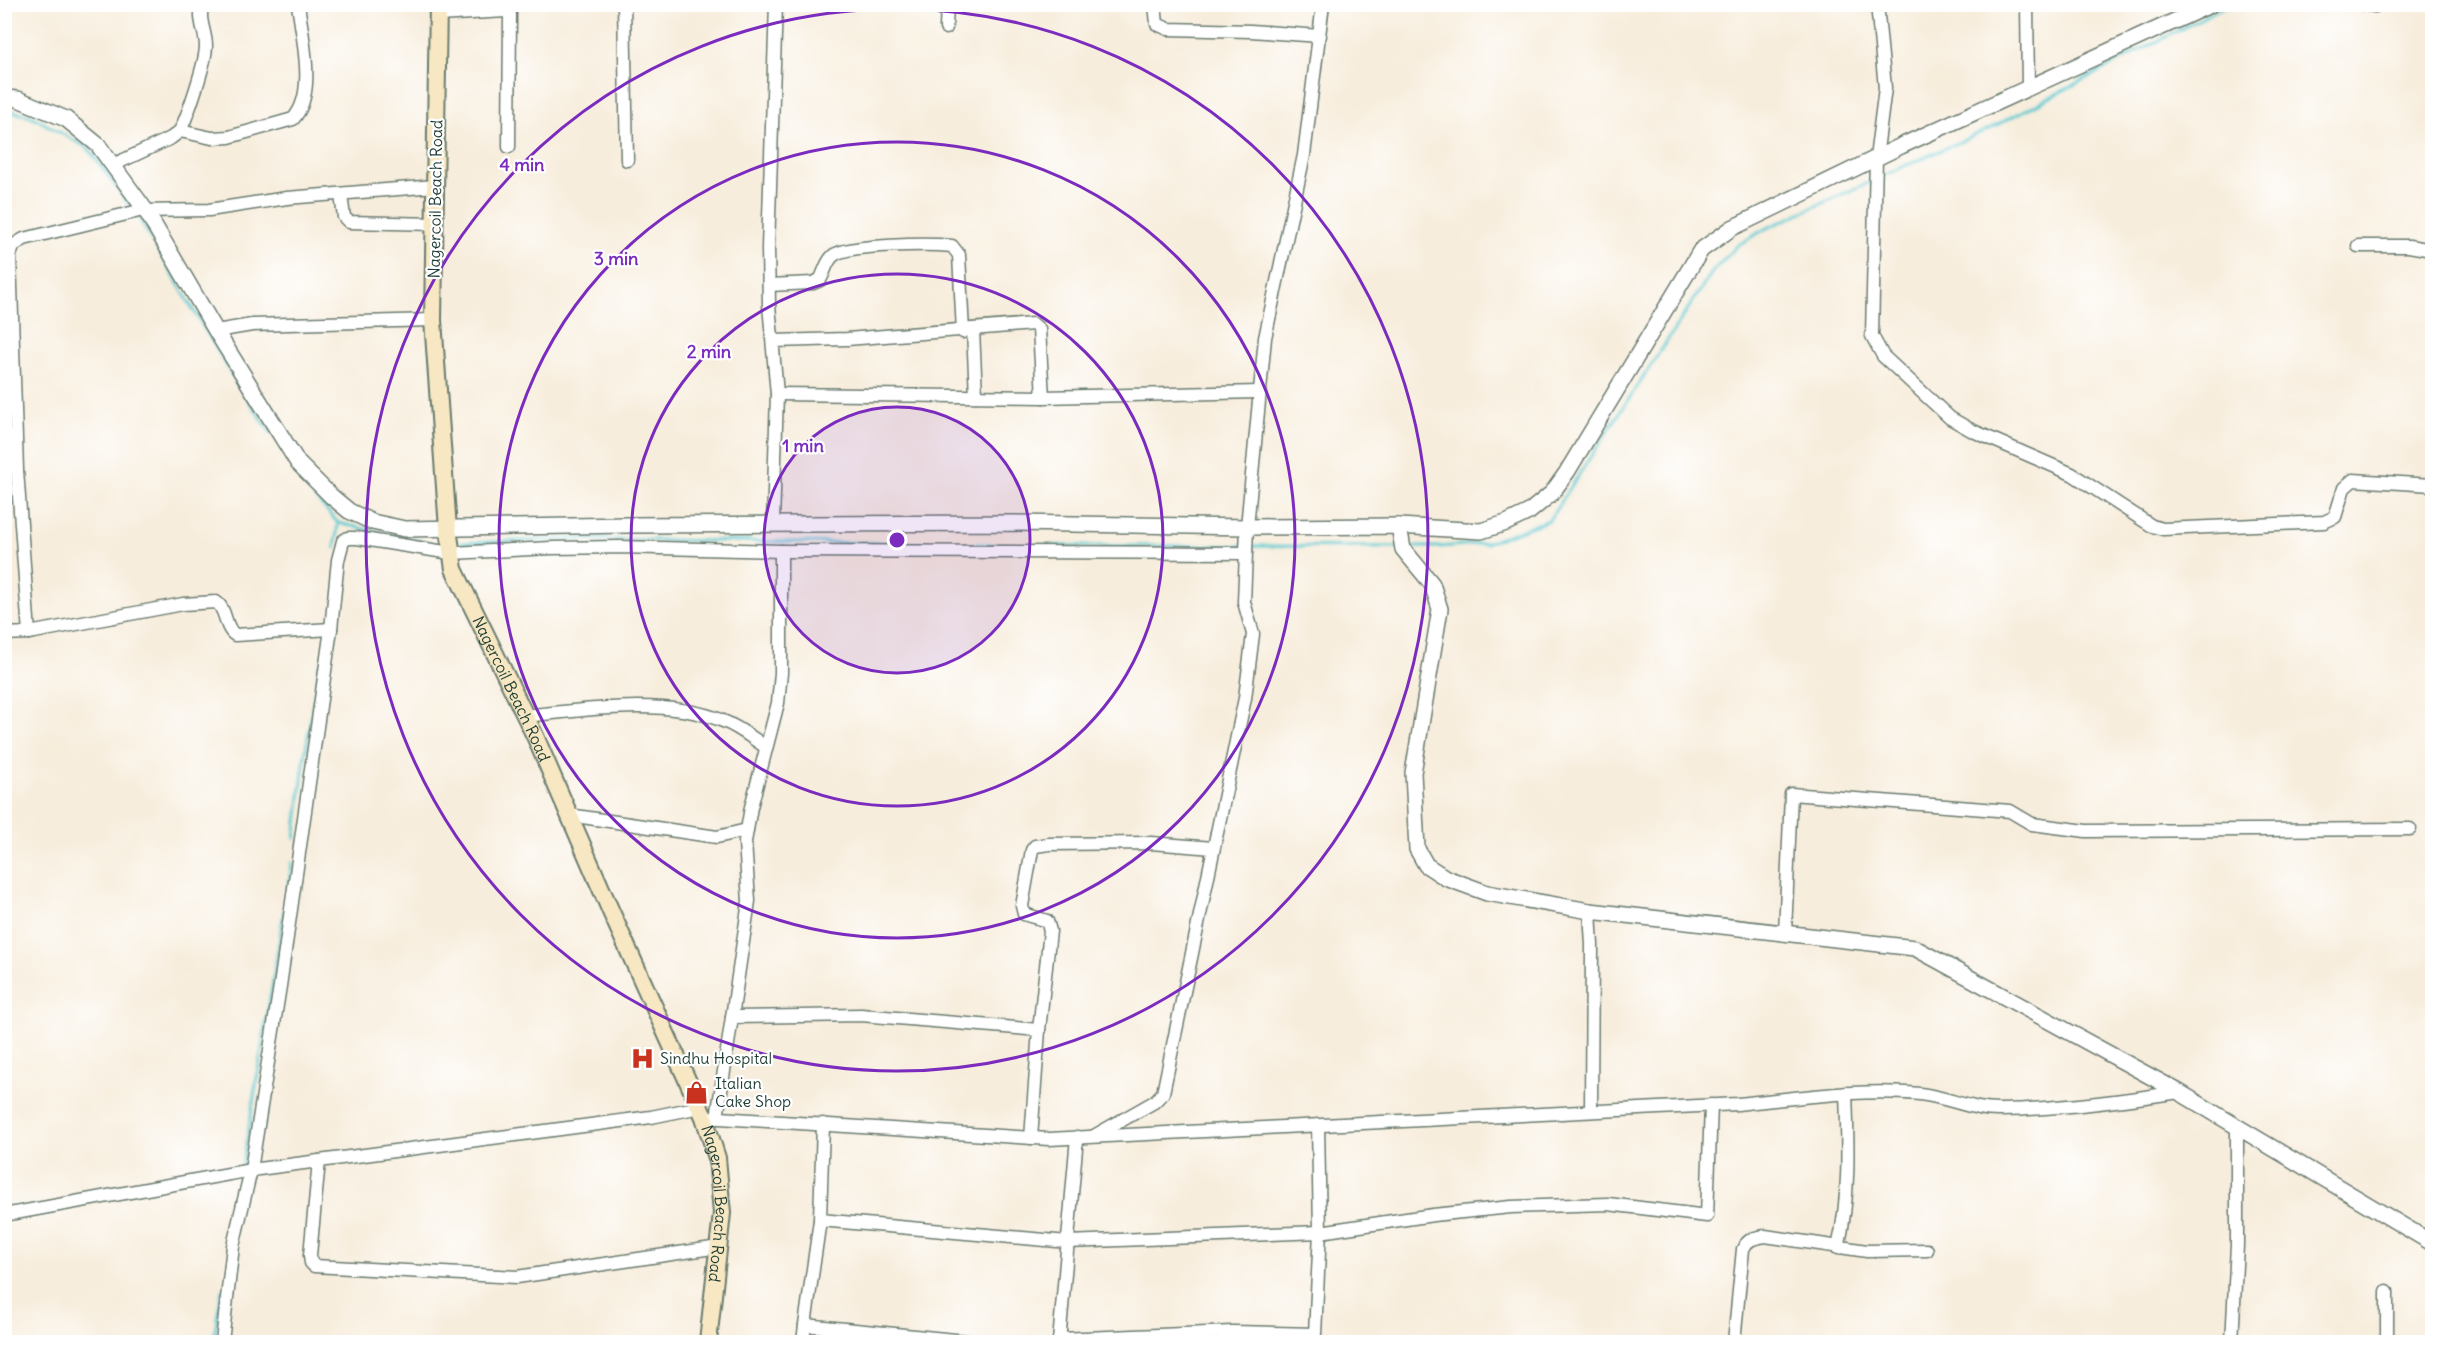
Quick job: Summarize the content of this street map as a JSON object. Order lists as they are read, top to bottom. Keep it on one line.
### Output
{"streets":{"main road":["Nagercoil Beach Road"]},"places":{"hospital":["Sindhu Hospital"],"shop":["Italian Cake Shop"]},"rings":["4 min","3 min","2 min","1 min"]}
